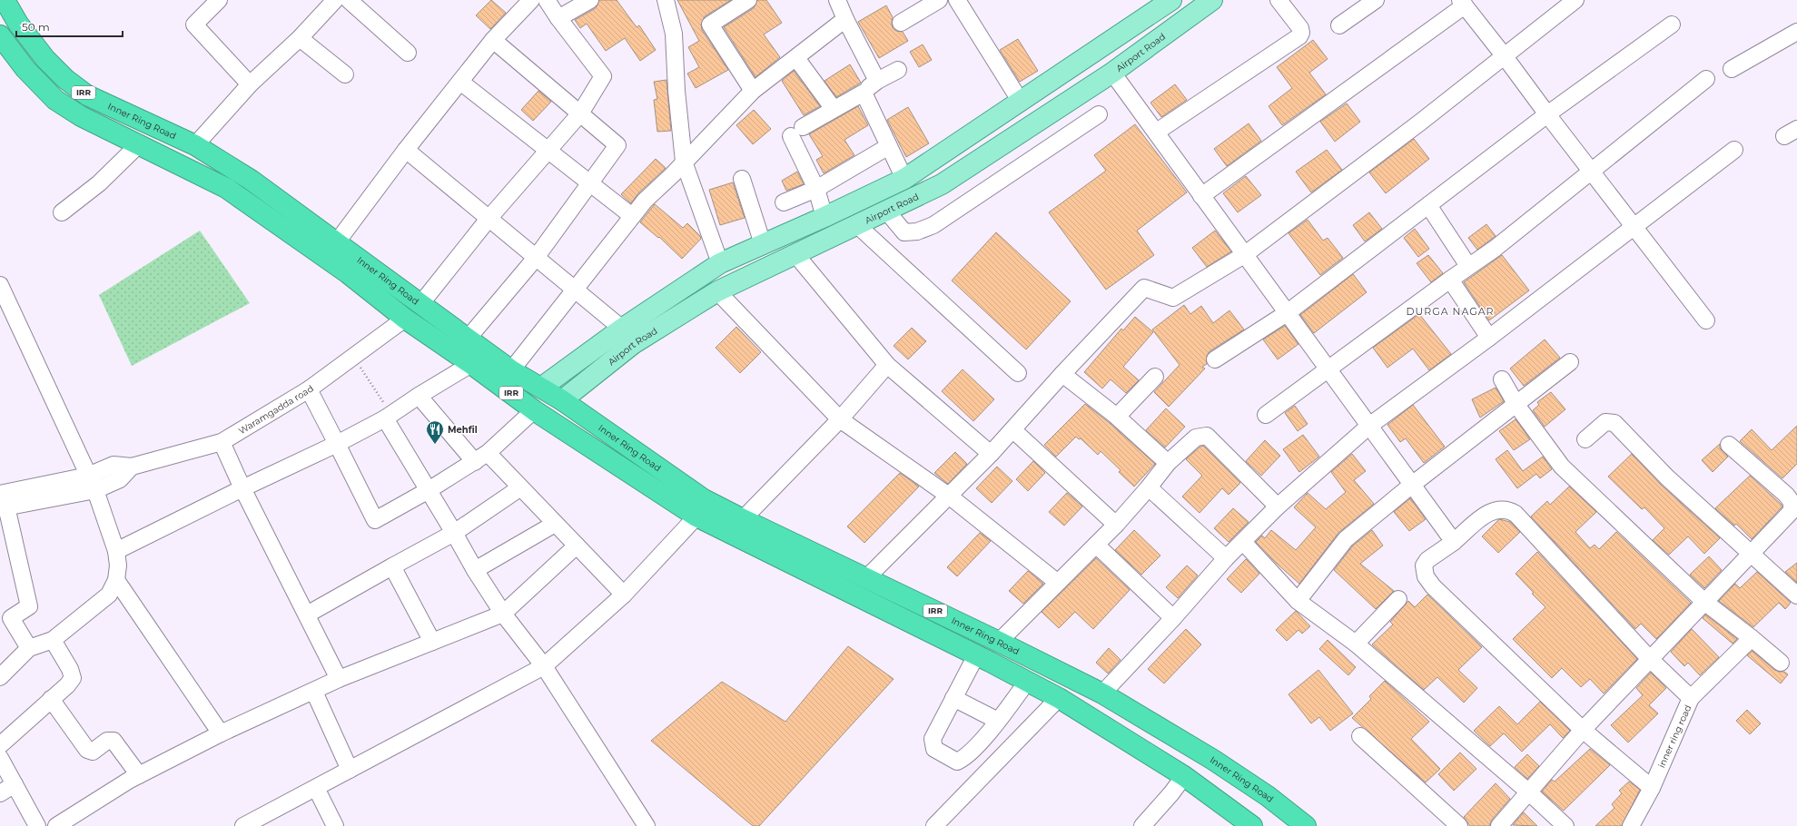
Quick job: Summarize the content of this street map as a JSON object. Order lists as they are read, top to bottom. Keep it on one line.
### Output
{"streets":{"highway":["IRR","Inner Ring Road"],"main road":["Airport Road"],"street":["Waramgadda road","inner ring road"]},"crossings":[["Airport Road","Inner Ring Road"],["Inner Ring Road","Waramgadda road"]],"districts":["DURGA NAGAR"],"places":{"restaurant":["Mehfil"]},"scale_bar":"50 m"}
